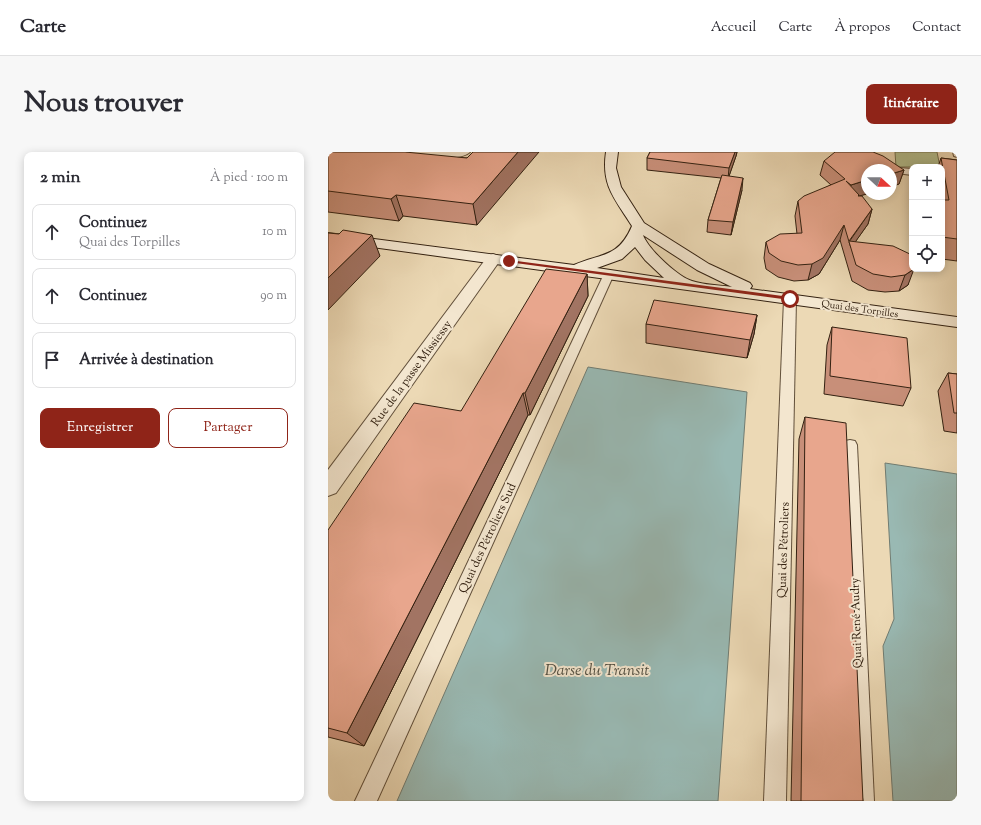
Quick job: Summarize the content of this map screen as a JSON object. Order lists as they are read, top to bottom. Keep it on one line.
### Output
{"streets":{"street":["Quai des Torpilles","Rue de la passe Missiessy"],"lane":["Quai des Pétroliers Sud","Quai des Pétroliers","Quai René Audry"]},"crossings":[["Quai des Torpilles","Rue de la passe Missiessy"],["Quai des Torpilles","Quai des Pétroliers Sud"],["Quai des Torpilles","Quai des Pétroliers"]],"water":["Darse du Transit"],"north":"right","page":{"header":"Carte","nav":["Accueil","Carte","À propos","Contact"],"title":"Nous trouver","buttons":["Itinéraire",["Enregistrer","Partager"]],"heading":["2 min","À pied · 100 m"],"map_buttons":["+","−"],"list":[["Continuez","Quai des Torpilles","10 m"],["Continuez","90 m"],"Arrivée à destination"]}}
